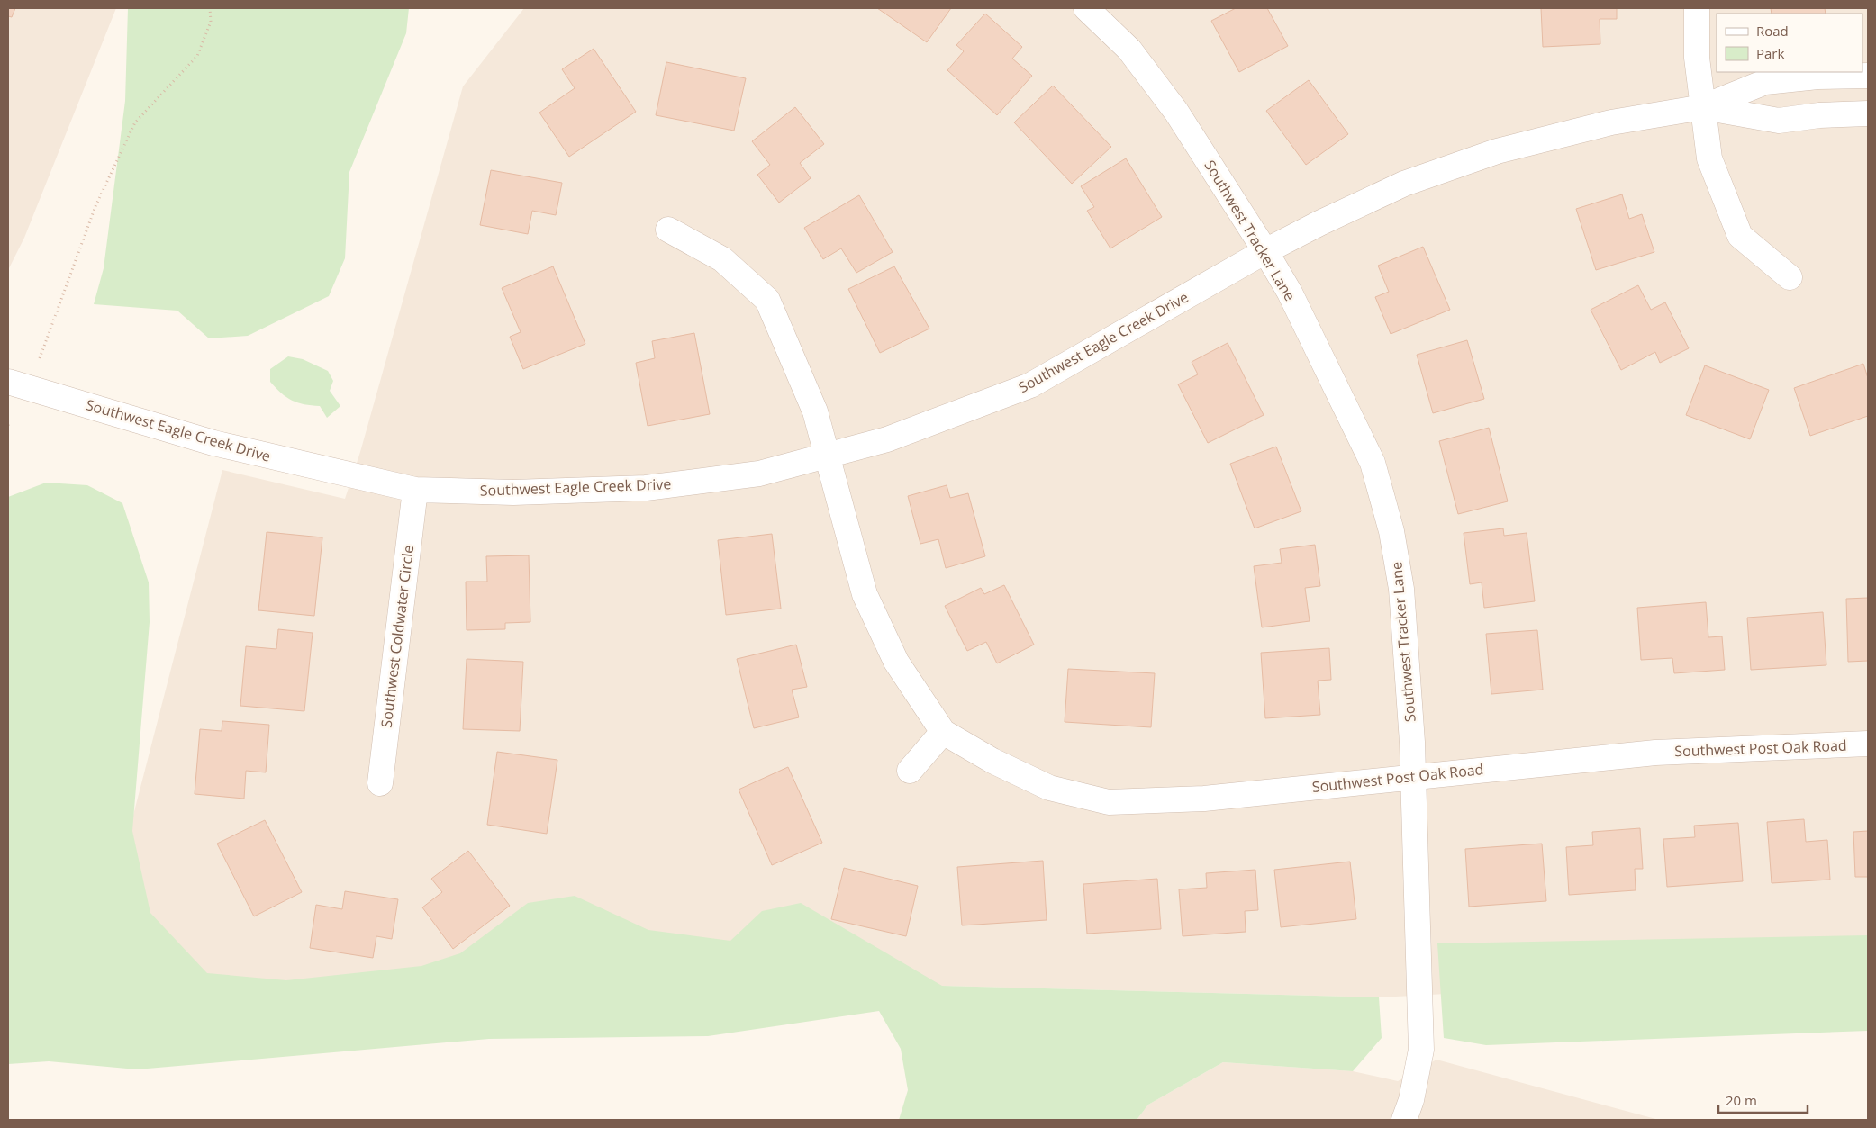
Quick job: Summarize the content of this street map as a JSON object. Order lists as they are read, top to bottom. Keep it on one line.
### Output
{"streets":{"street":["Southwest Tracker Lane","Southwest Eagle Creek Drive","Southwest Coldwater Circle","Southwest Post Oak Road"]},"crossings":[["Southwest Tracker Lane","Southwest Eagle Creek Drive"],["Southwest Tracker Lane","Southwest Post Oak Road"],["Southwest Eagle Creek Drive","Southwest Coldwater Circle"],["Southwest Eagle Creek Drive","Southwest Post Oak Road"]],"legend":["Road","Park"],"scale_bar":"20 m"}
